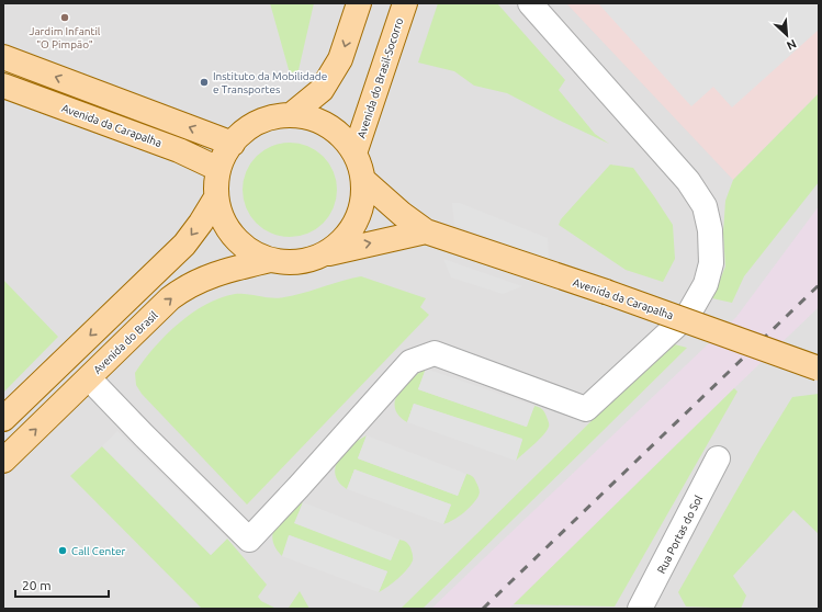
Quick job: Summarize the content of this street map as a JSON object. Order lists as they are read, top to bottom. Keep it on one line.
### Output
{"streets":{"main road":["Avenida do Brasil-Socorro","Avenida da Carapalha","Avenida do Brasil"],"street":["Rua Portas do Sol"]},"crossings":[["Avenida do Brasil-Socorro","Avenida da Carapalha"],["Avenida do Brasil-Socorro","Avenida do Brasil"],["Avenida da Carapalha","Avenida do Brasil"]],"places":["Jardim Infantil \"O Pimpão\"","Instituto da Mobilidade e Transportes","Call Center"],"scale_bar":"20 m","north":"bottom right"}
